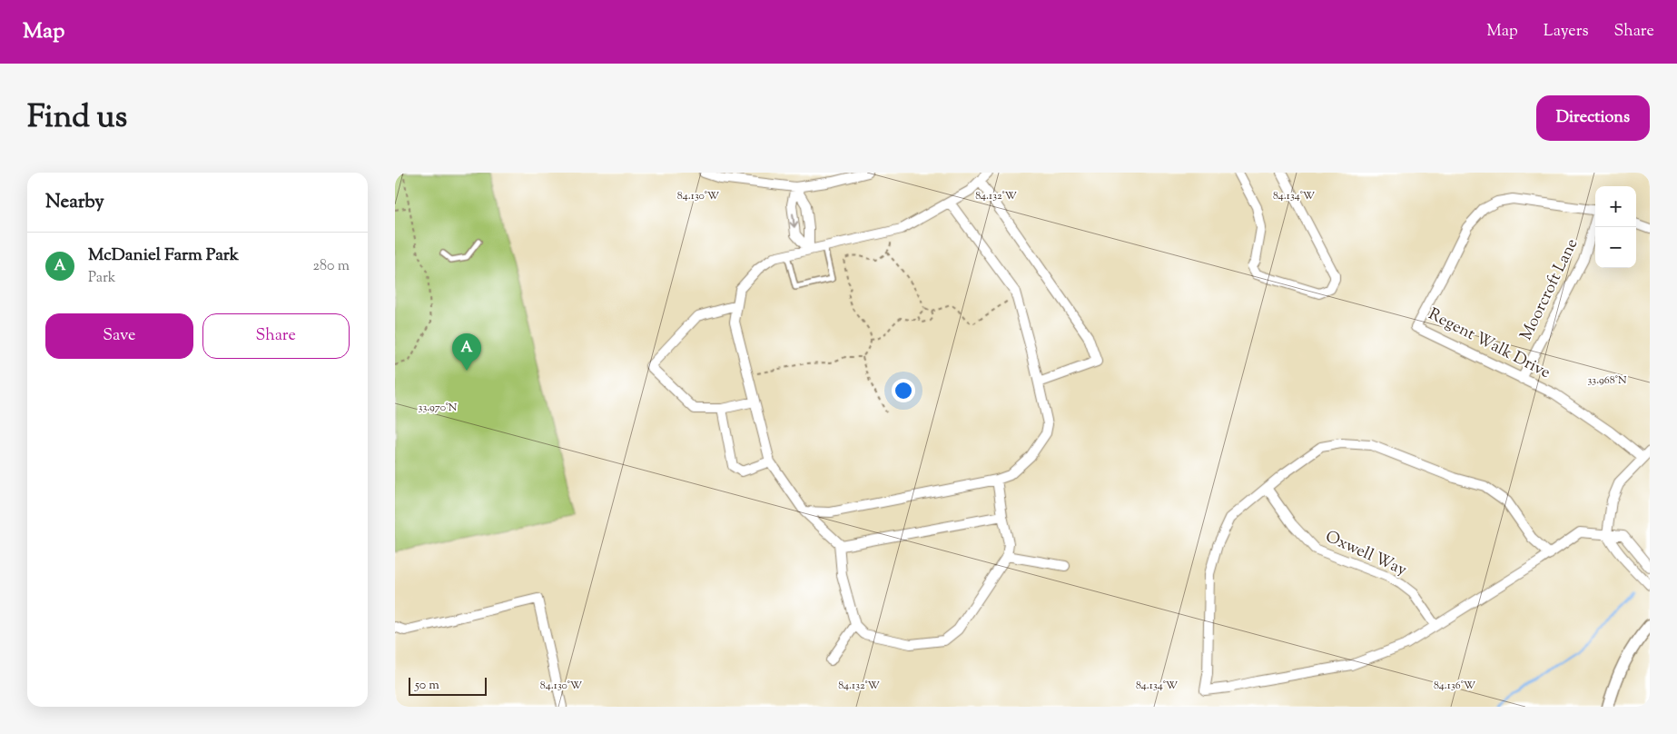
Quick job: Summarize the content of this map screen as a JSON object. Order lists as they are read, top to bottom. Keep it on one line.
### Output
{"streets":{"street":["Moorcroft Lane","Regent Walk Drive","Oxwell Way"]},"crossings":[["Moorcroft Lane","Regent Walk Drive"]],"scale_bar":"50 m","page":{"header":"Map","nav":["Map","Layers","Share"],"title":"Find us","buttons":["Directions",["Save","Share"]],"heading":"Nearby","map_buttons":["+","−"],"list":[{"mark":"A","name":"McDaniel Farm Park","note":"Park","value":"280 m"}],"pins":"A","scale":"50 m"},"coordinates":["84.130°W","84.132°W","84.134°W","33.968°N","33.970°N","84.136°W"]}
